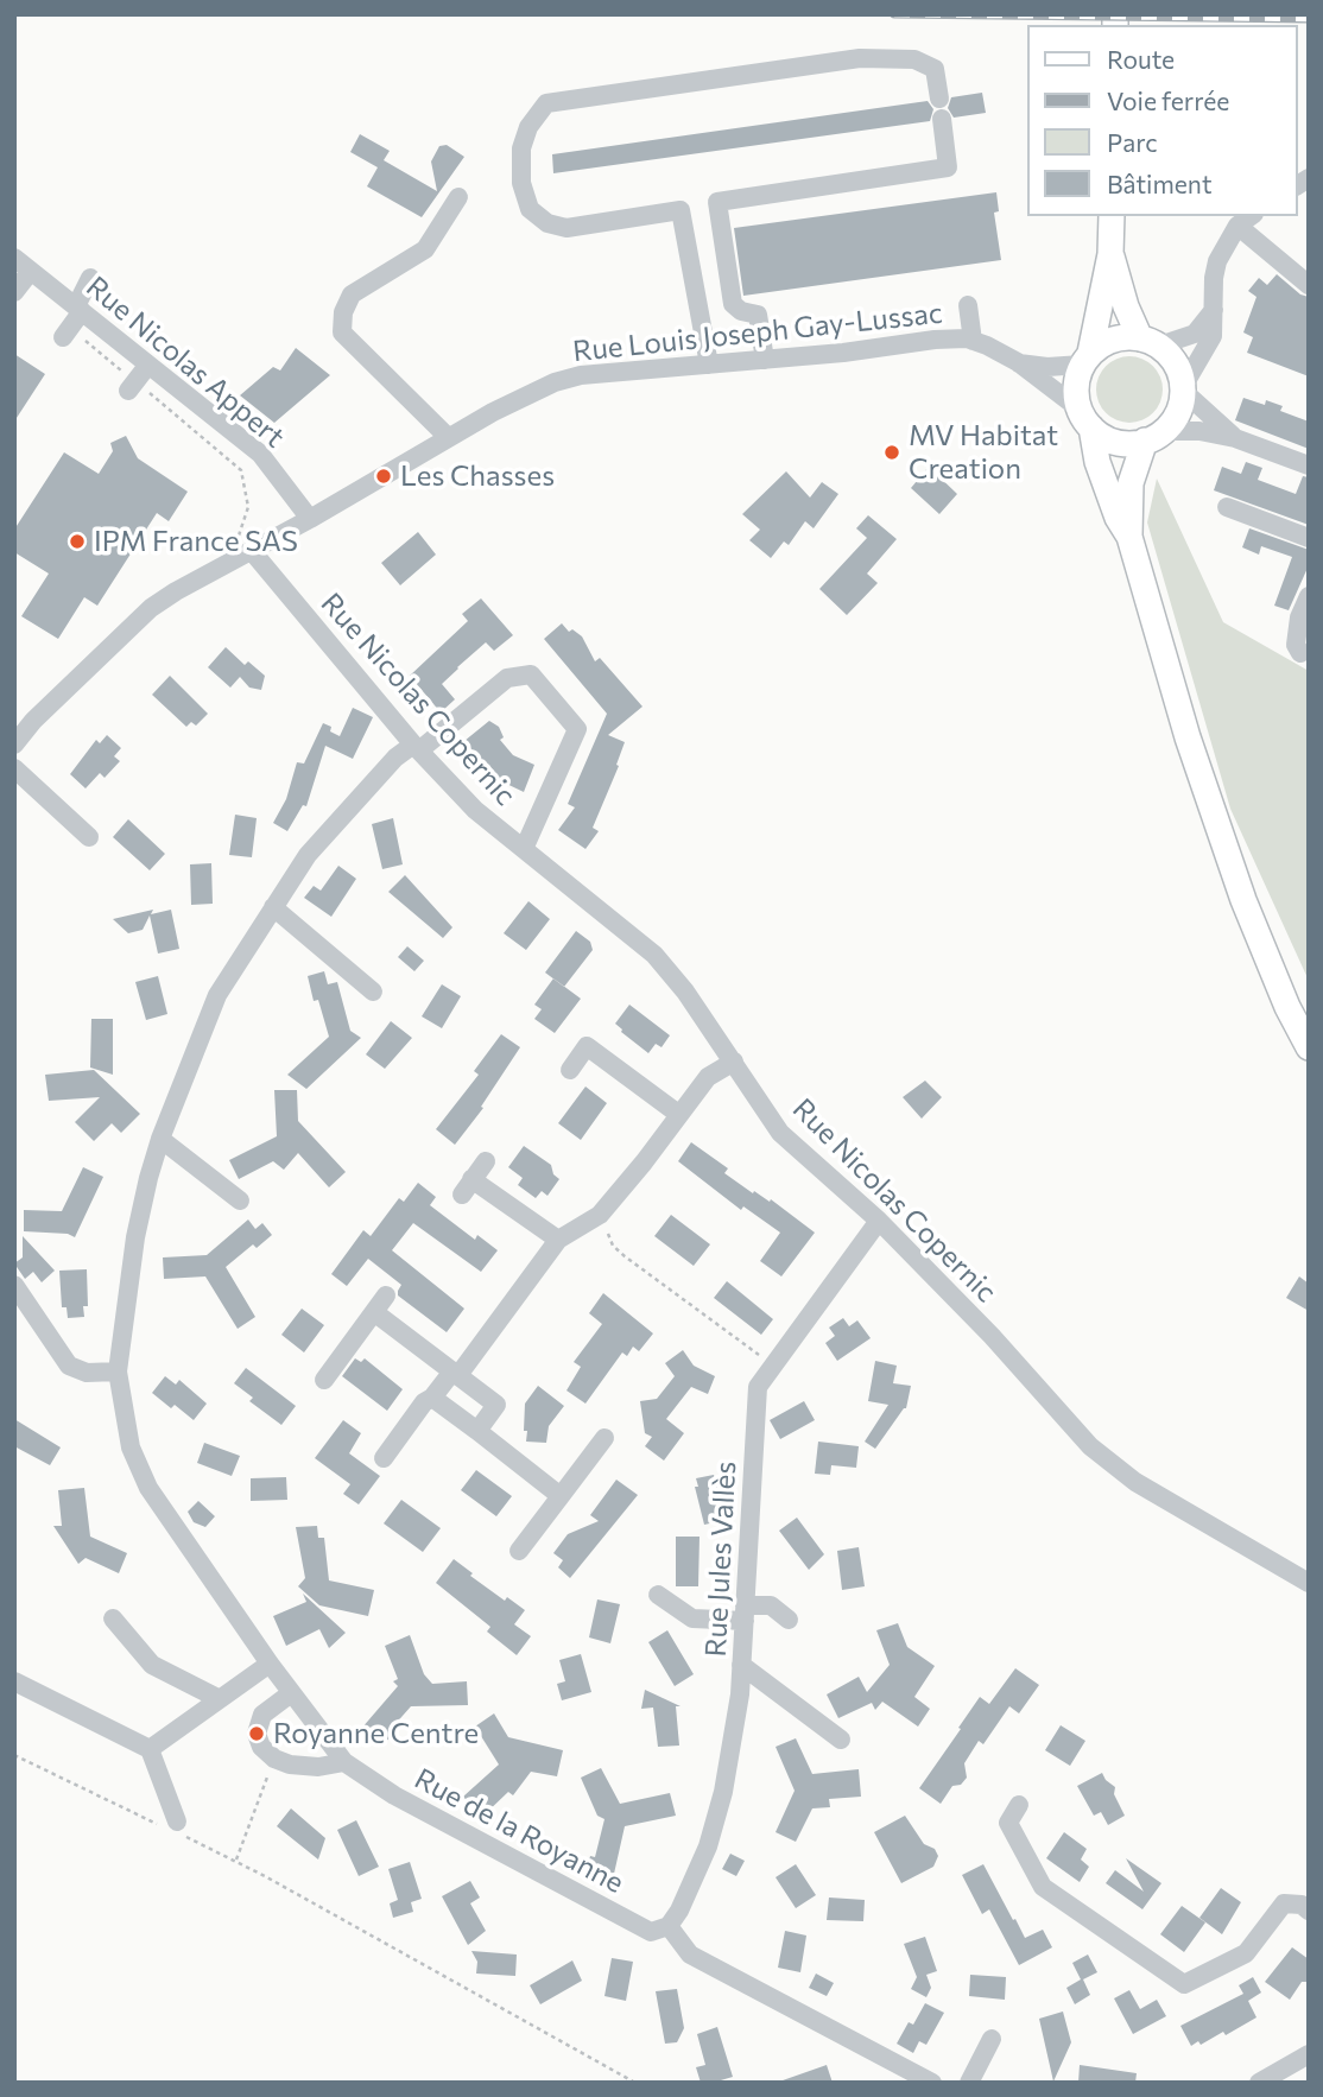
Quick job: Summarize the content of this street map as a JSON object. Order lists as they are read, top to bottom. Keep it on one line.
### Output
{"streets":{"street":["Rue Louis Joseph Gay-Lussac","Rue Nicolas Appert","Rue Nicolas Copernic","Rue Jules Vallès","Rue de la Royanne"]},"crossings":[["Rue Louis Joseph Gay-Lussac","Rue Nicolas Appert"],["Rue Louis Joseph Gay-Lussac","Rue Nicolas Copernic"],["Rue Nicolas Copernic","Rue Jules Vallès"],["Rue Nicolas Copernic","Rue de la Royanne"],["Rue Jules Vallès","Rue de la Royanne"]],"places":["MV Habitat Creation","Les Chasses","IPM France SAS","Royanne Centre"],"legend":["Route","Voie ferrée","Parc","Bâtiment"]}
